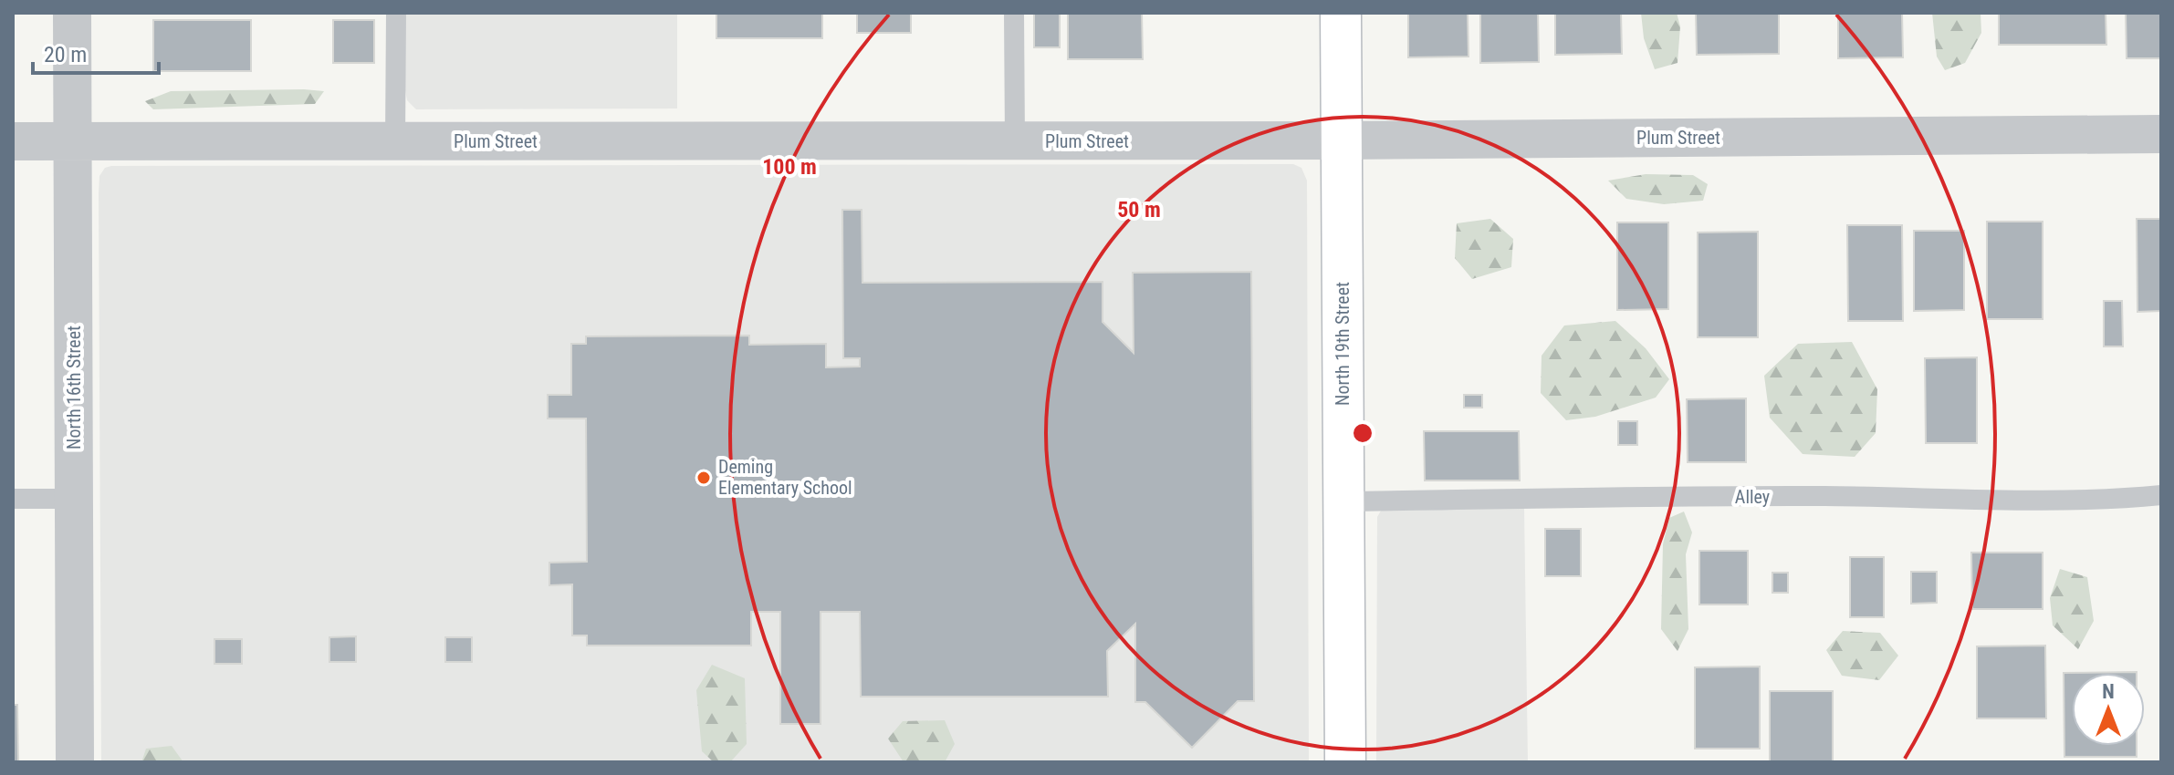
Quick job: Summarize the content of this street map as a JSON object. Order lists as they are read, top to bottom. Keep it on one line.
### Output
{"streets":{"street":["Plum Street","North 19th Street","North 16th Street"],"lane":["Alley"]},"crossings":[["Plum Street","North 19th Street"],["Plum Street","North 16th Street"],["North 19th Street","Alley"]],"places":["Deming Elementary School"],"scale_bar":"20 m","north":"top","rings":["100 m","50 m"]}
